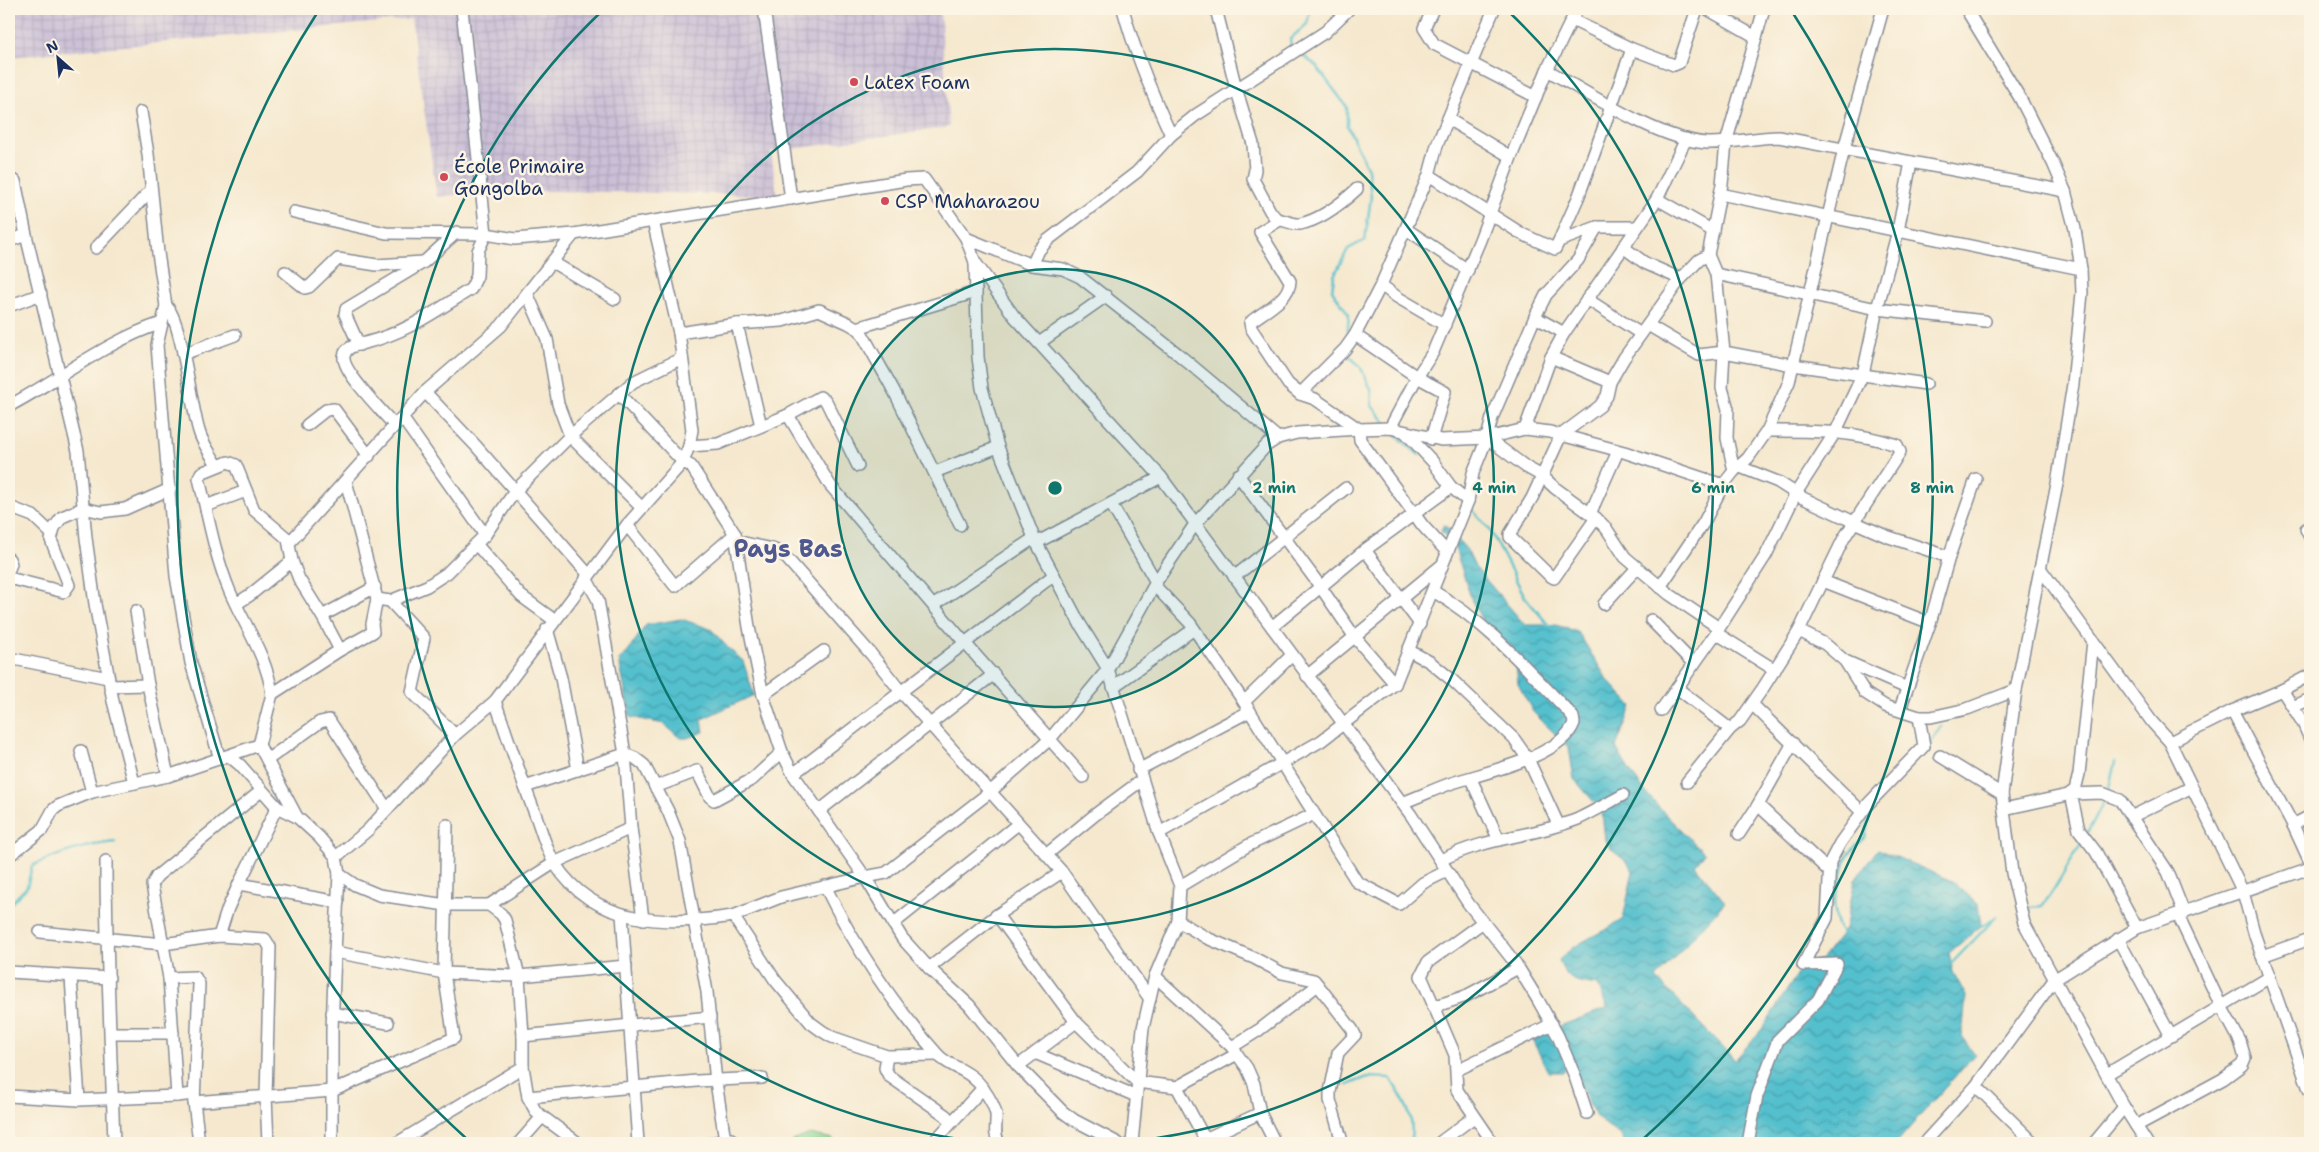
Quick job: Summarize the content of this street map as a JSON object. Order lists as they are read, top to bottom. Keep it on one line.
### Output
{"districts":["Pays Bas"],"places":["Latex Foam","École Primaire Gongolba","CSP Maharazou"],"north":"top left","rings":["2 min","4 min","6 min","8 min"]}
